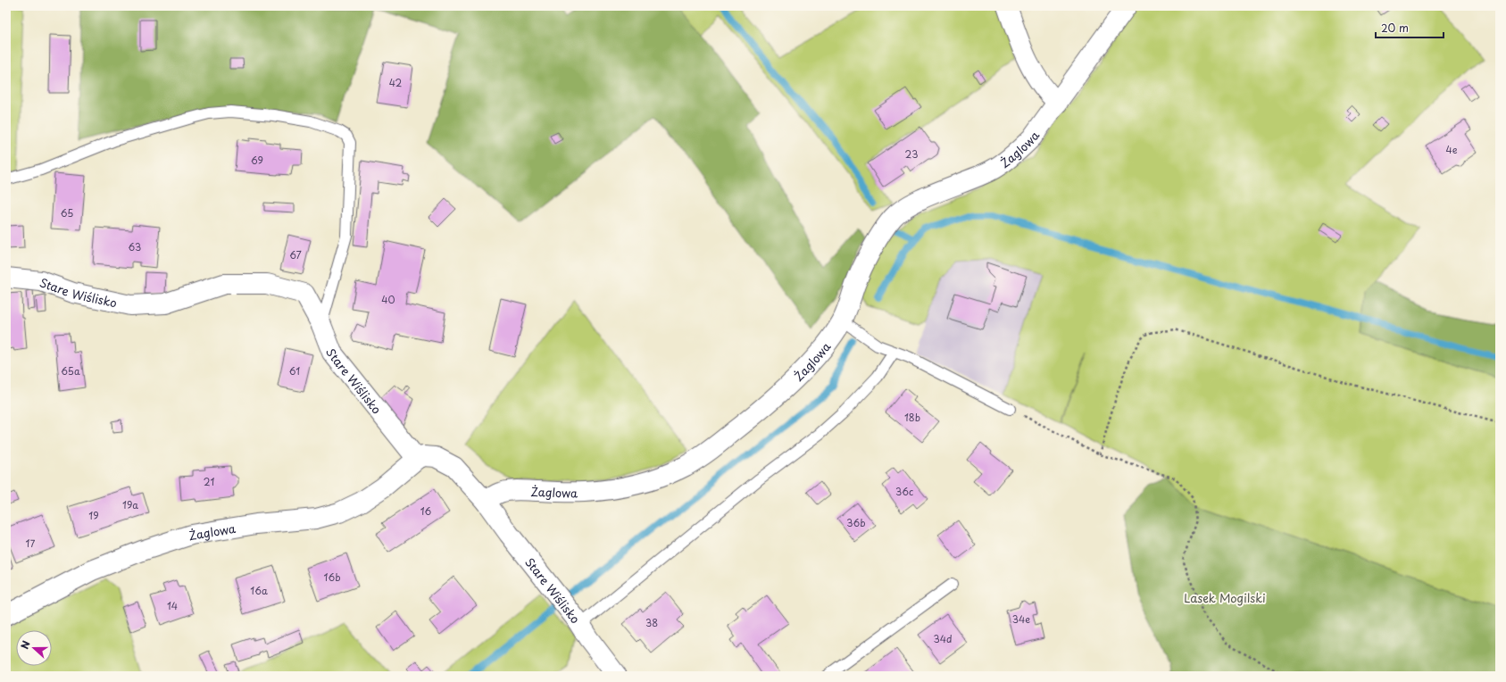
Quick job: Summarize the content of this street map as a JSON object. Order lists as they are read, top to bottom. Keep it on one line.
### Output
{"streets":{"street":["Żaglowa","Stare Wiślisko"]},"crossings":[["Żaglowa","Stare Wiślisko"]],"parks":["Lasek Mogilski"],"house_numbers":["42","4e","23","69","65","63","67","40","65a","61","18b","21","36c","19a","16","19","36b","17","16b","16a","14","34e","38","34d"],"scale_bar":"20 m","north":"left"}
